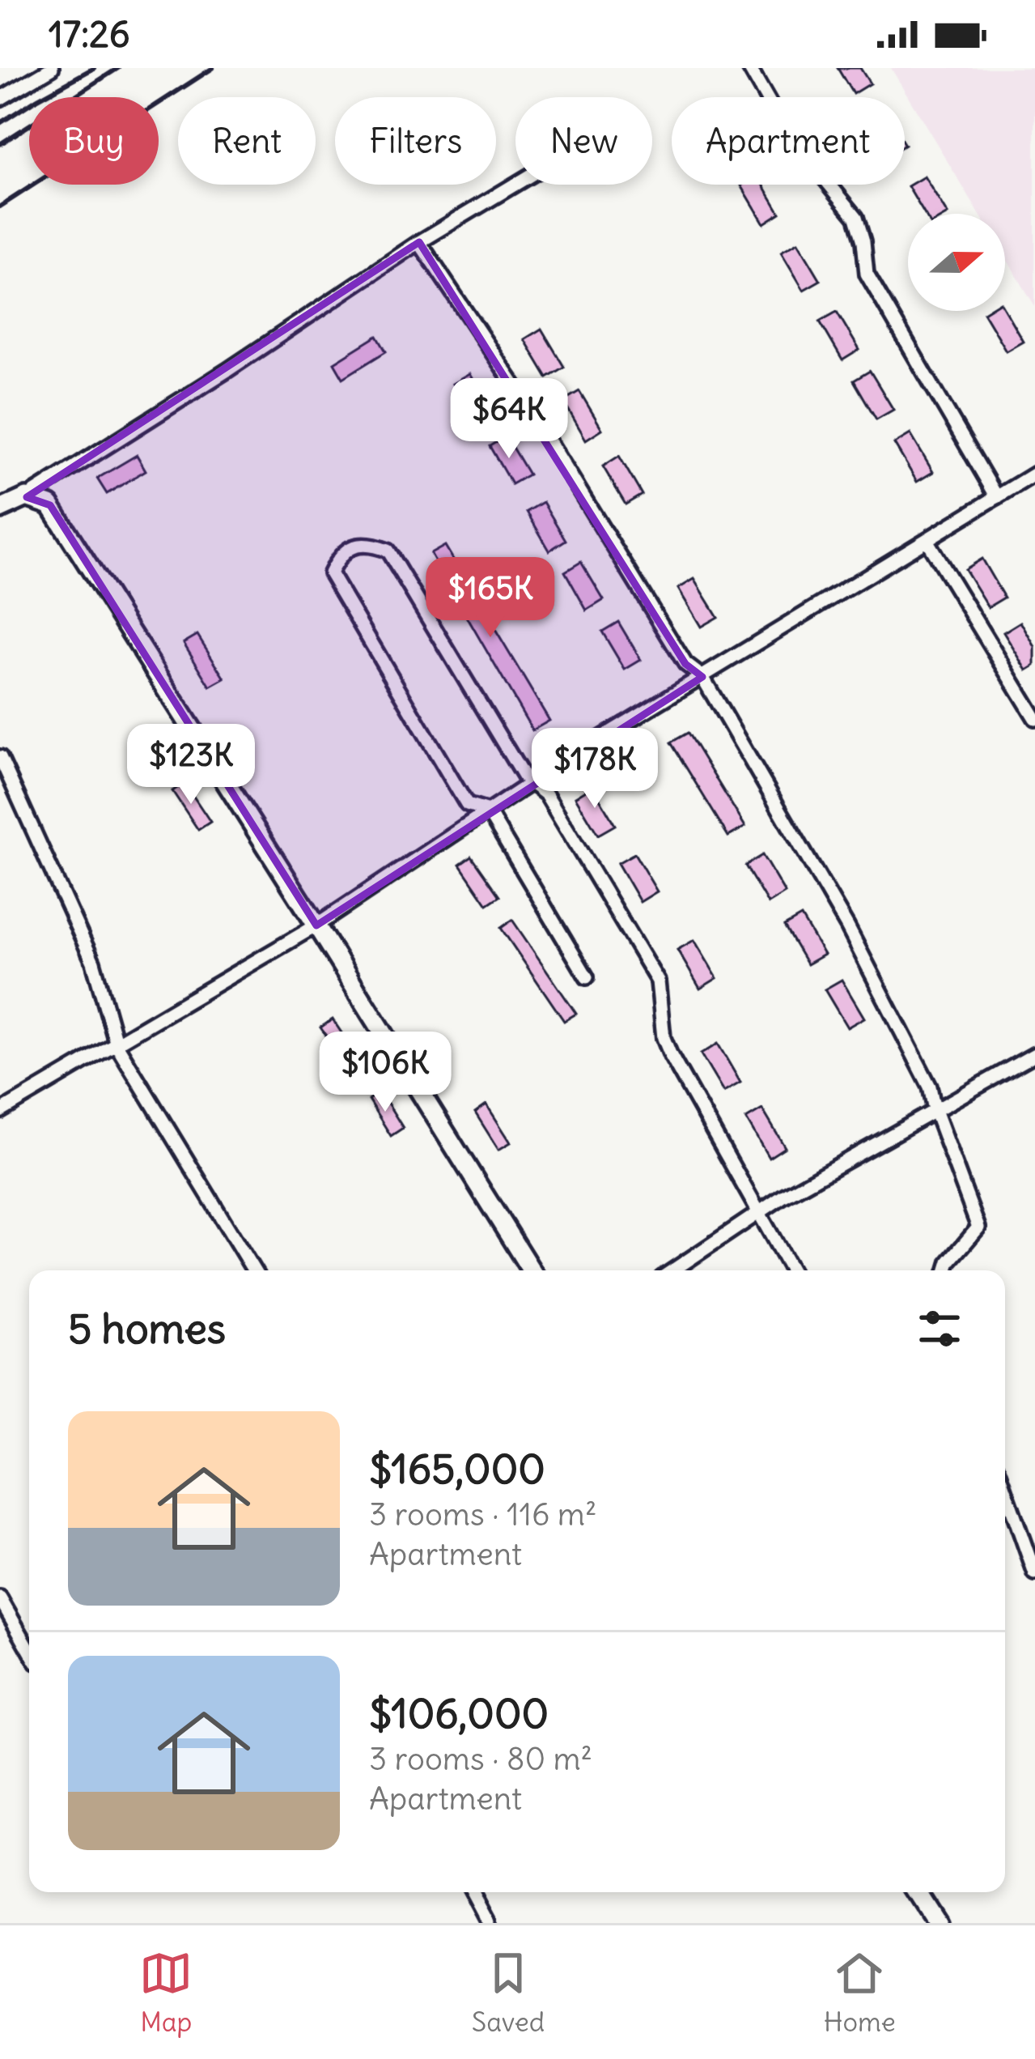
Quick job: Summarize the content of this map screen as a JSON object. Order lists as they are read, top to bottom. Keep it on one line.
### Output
{"north":"right","page":{"status":"17:26","chip":["Buy","Rent","Filters","New","Apartment"],"price":["$64K","$165K","$123K","$178K","$106K"],"heading":"5 homes","list":[{"name":"$165,000","note":"3 rooms · 116 m² · Apartment"},{"name":"$106,000","note":"3 rooms · 80 m² · Apartment"}],"tabs":["Map","Saved","Home"]}}
